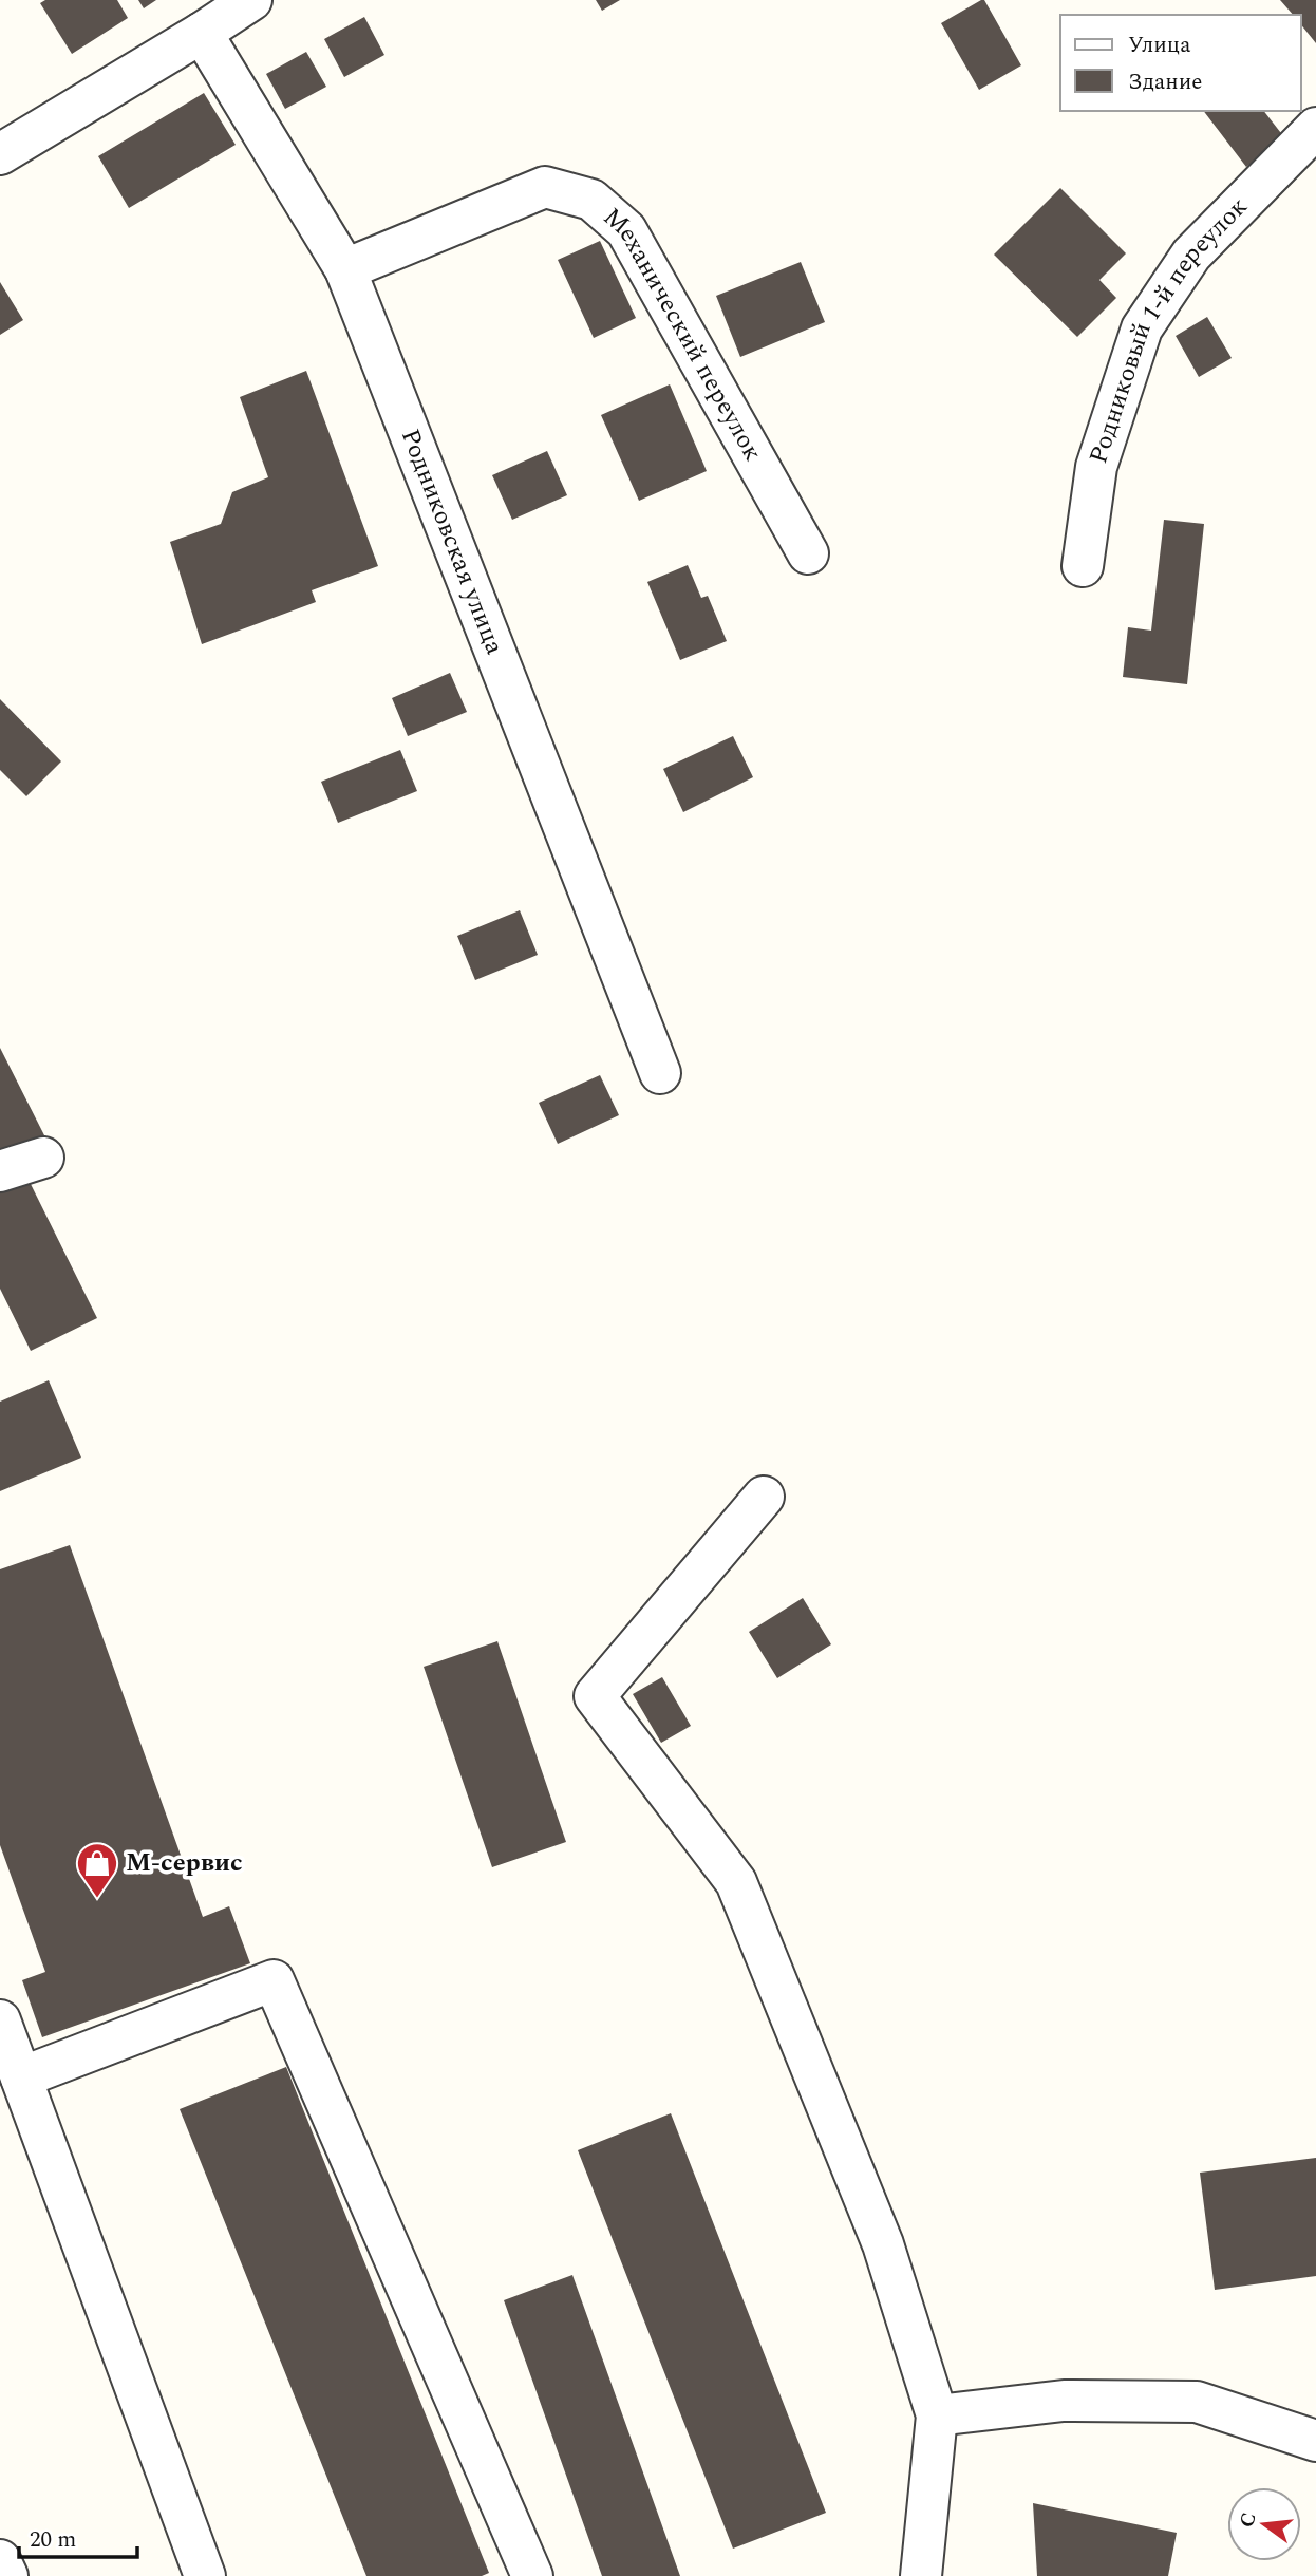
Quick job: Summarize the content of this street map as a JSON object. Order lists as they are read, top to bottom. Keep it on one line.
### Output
{"streets":{"street":["Родниковый 1-й переулок","Механический переулок","Родниковская улица"]},"crossings":[["Механический переулок","Родниковская улица"]],"places":{"shop":["М-сервис"]},"legend":["Улица","Здание"],"scale_bar":"20 m","north":"left"}
